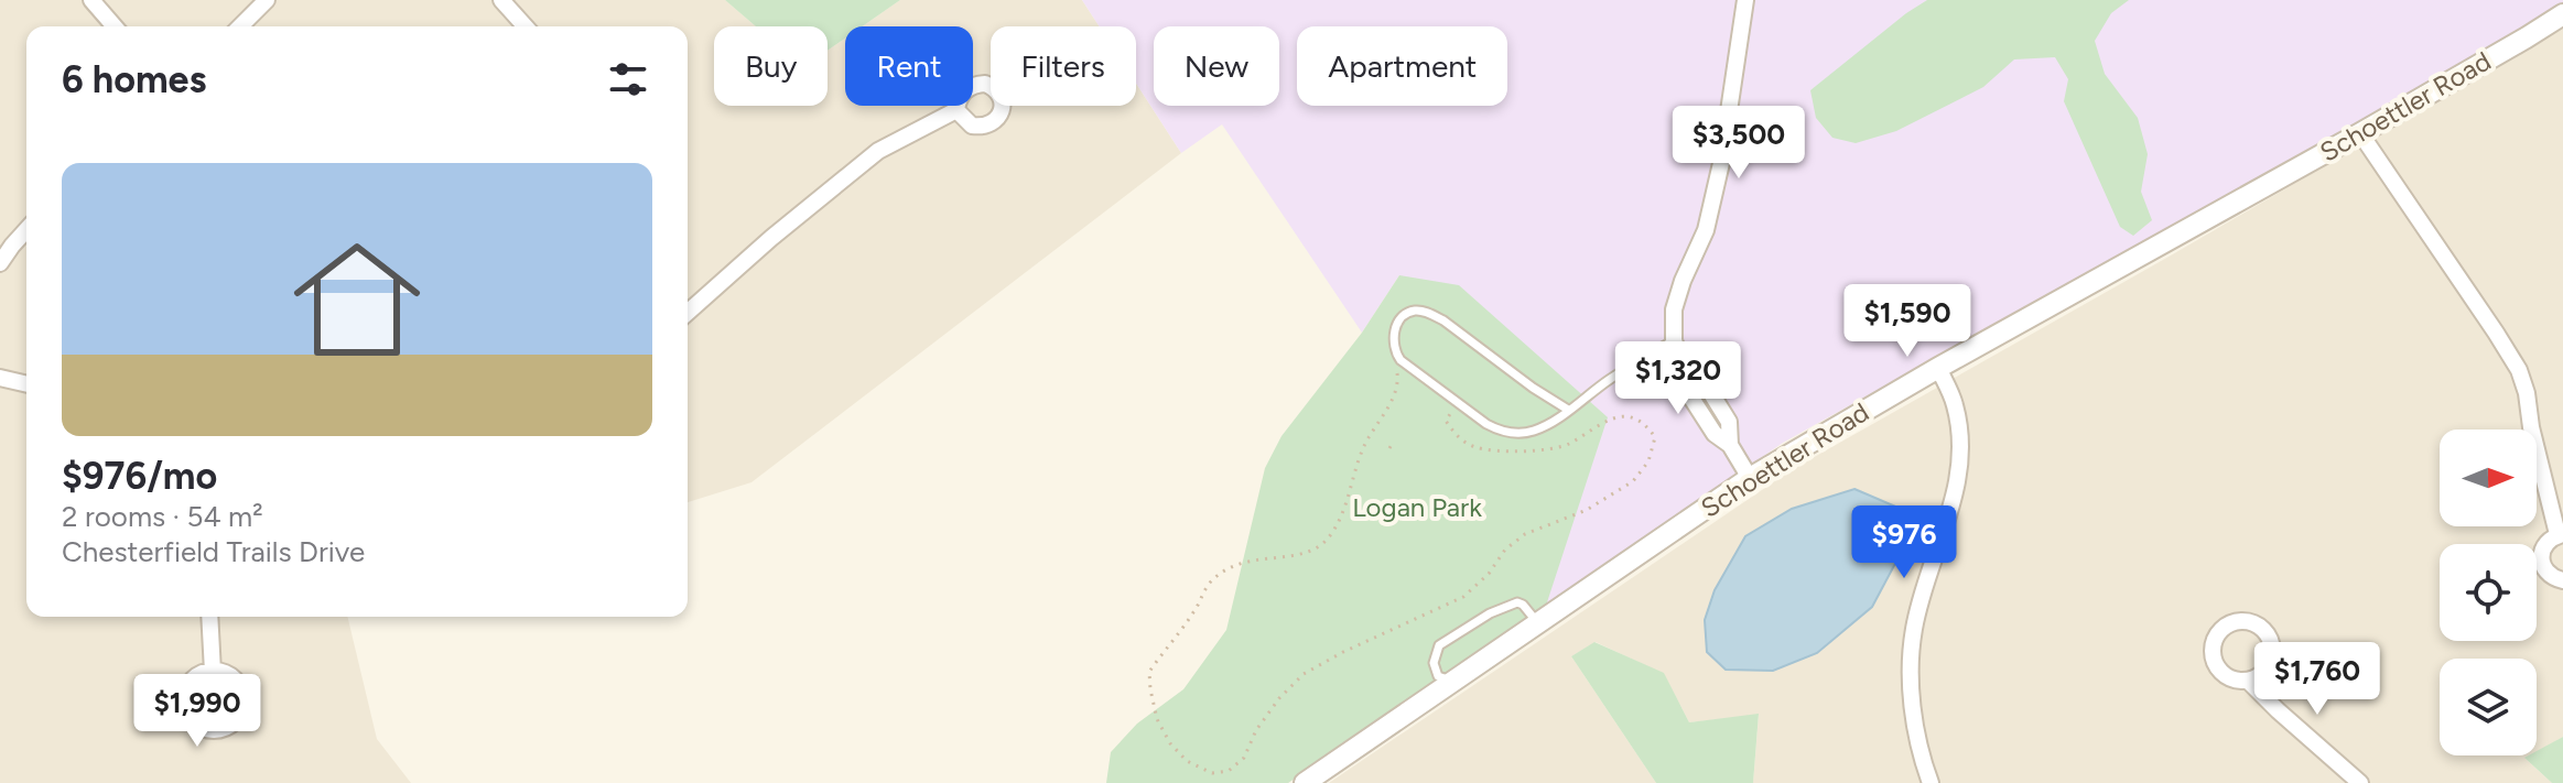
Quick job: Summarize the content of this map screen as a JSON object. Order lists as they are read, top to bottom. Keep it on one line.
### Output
{"streets":{"street":["Schoettler Road"]},"parks":["Logan Park"],"north":"right","page":{"chip":["Buy","Rent","Filters","New","Apartment"],"heading":"6 homes","price":["$3,500","$1,590","$1,320","$976","$1,760","$1,990"],"list":[{"name":"$976/mo","note":"2 rooms · 54 m² · Chesterfield Trails Drive"}]}}
